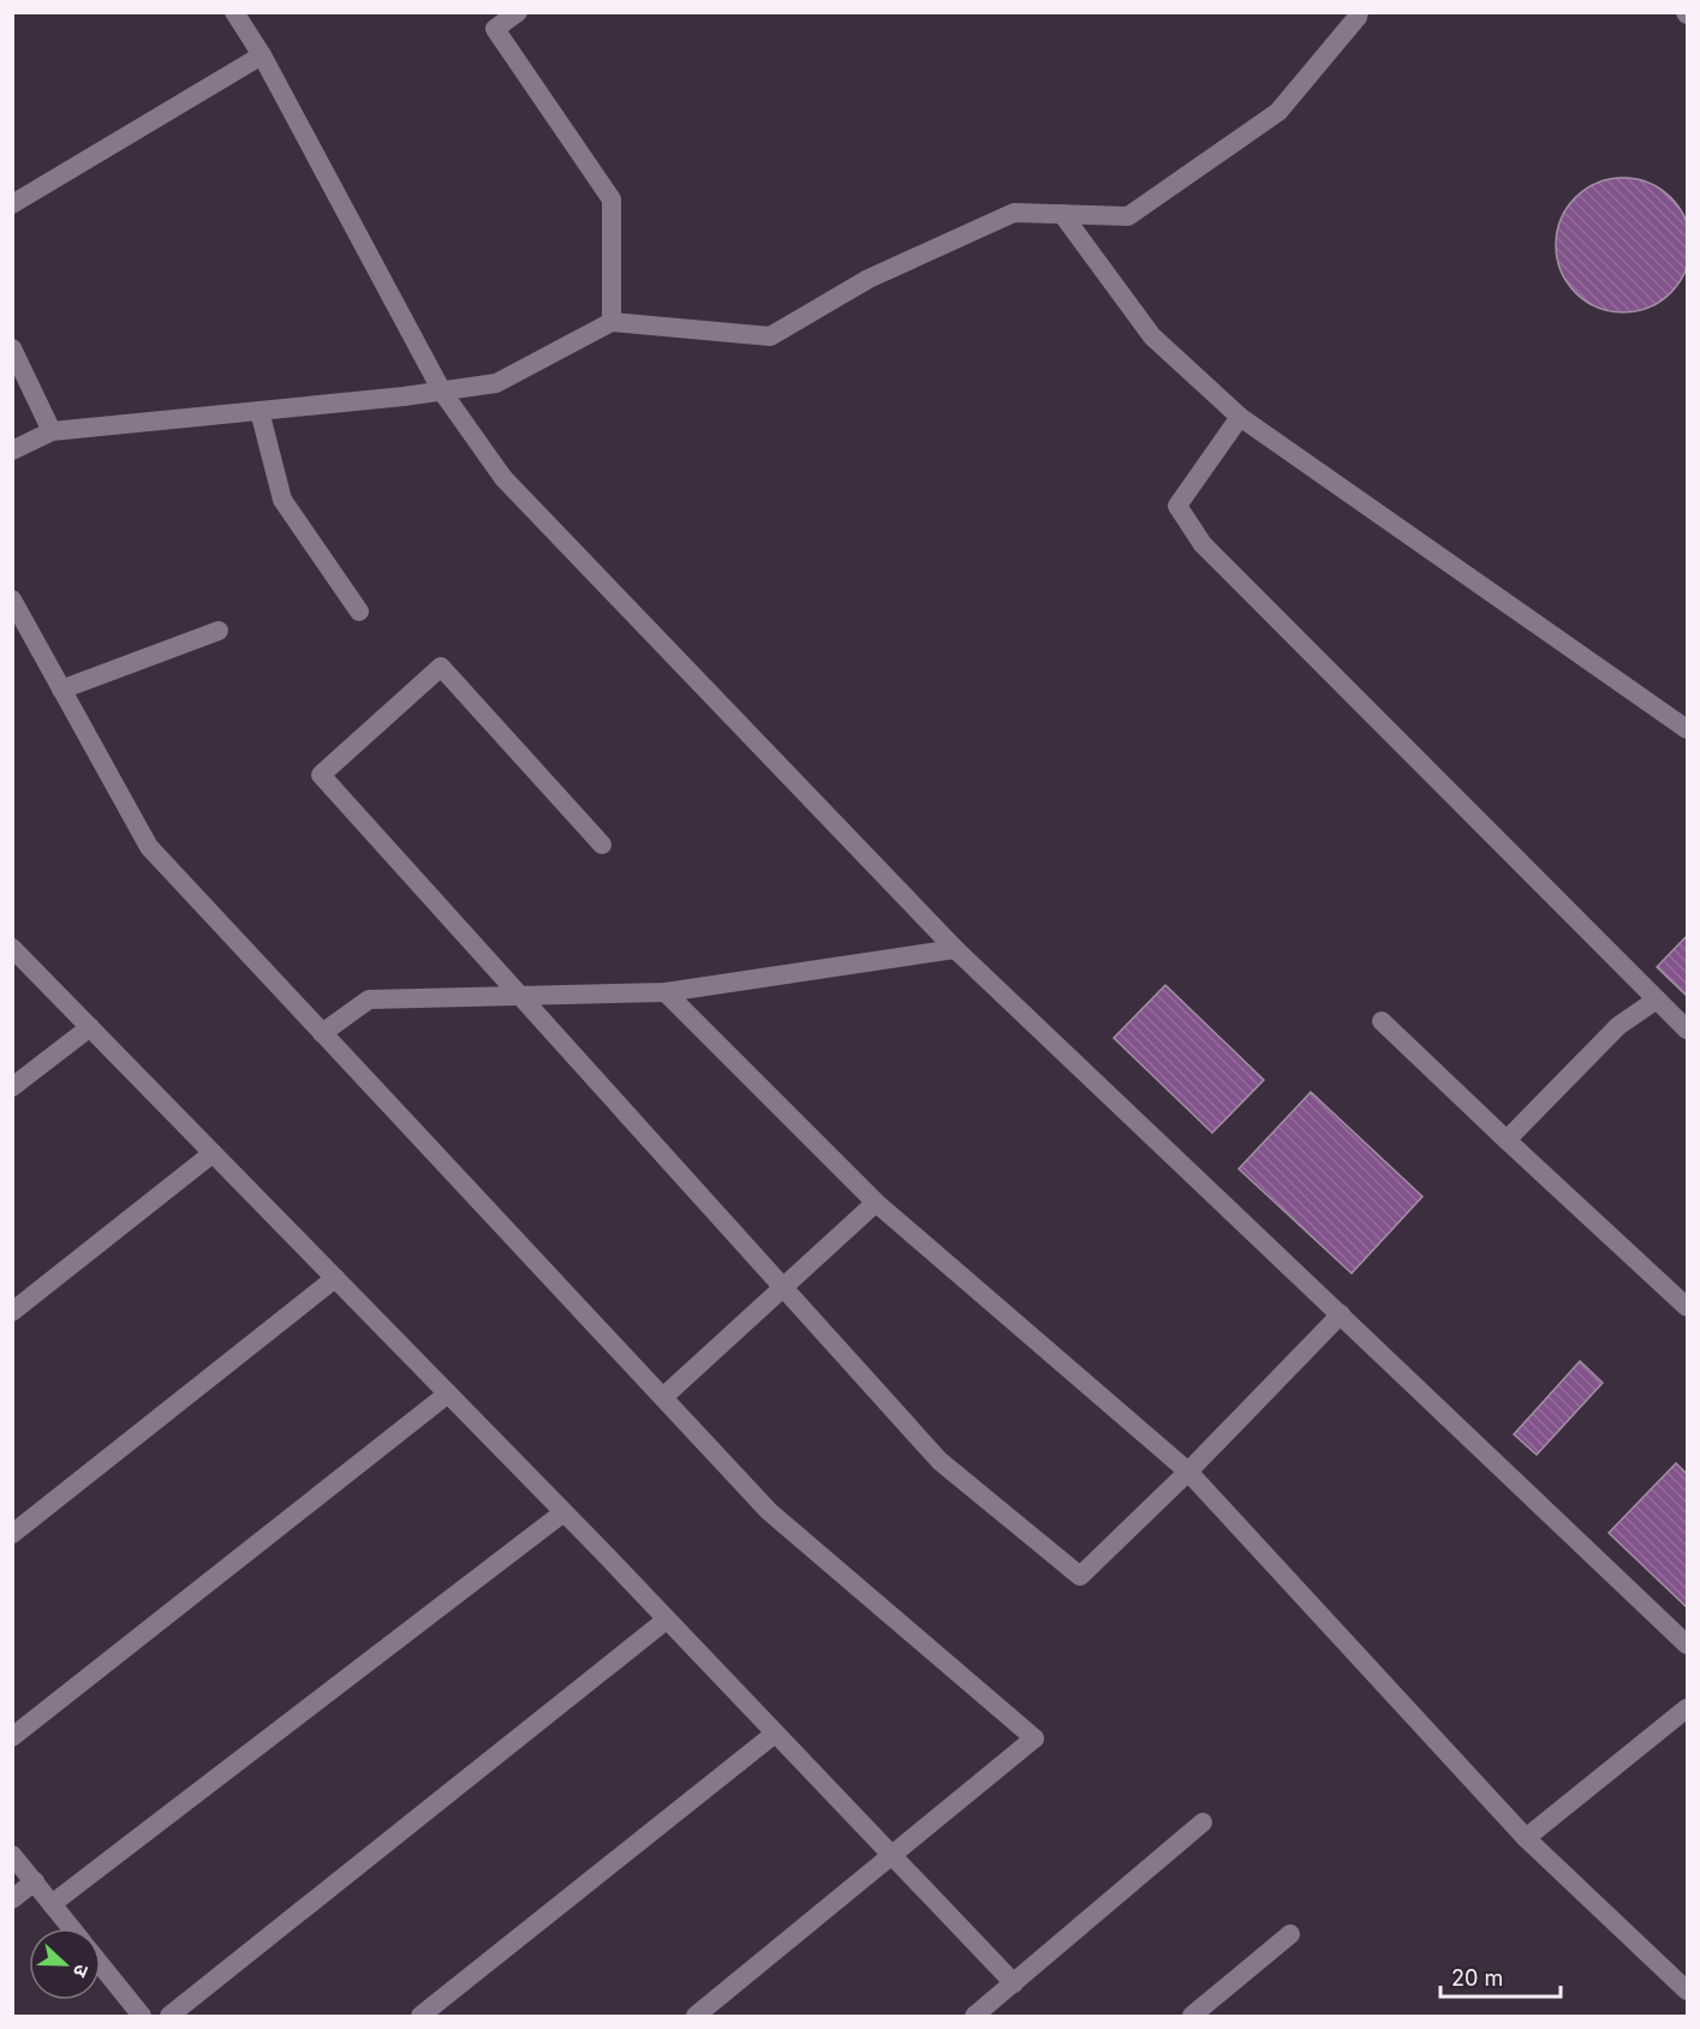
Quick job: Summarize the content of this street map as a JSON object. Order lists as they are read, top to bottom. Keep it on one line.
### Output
{"scale_bar":"20 m","north":"right"}
